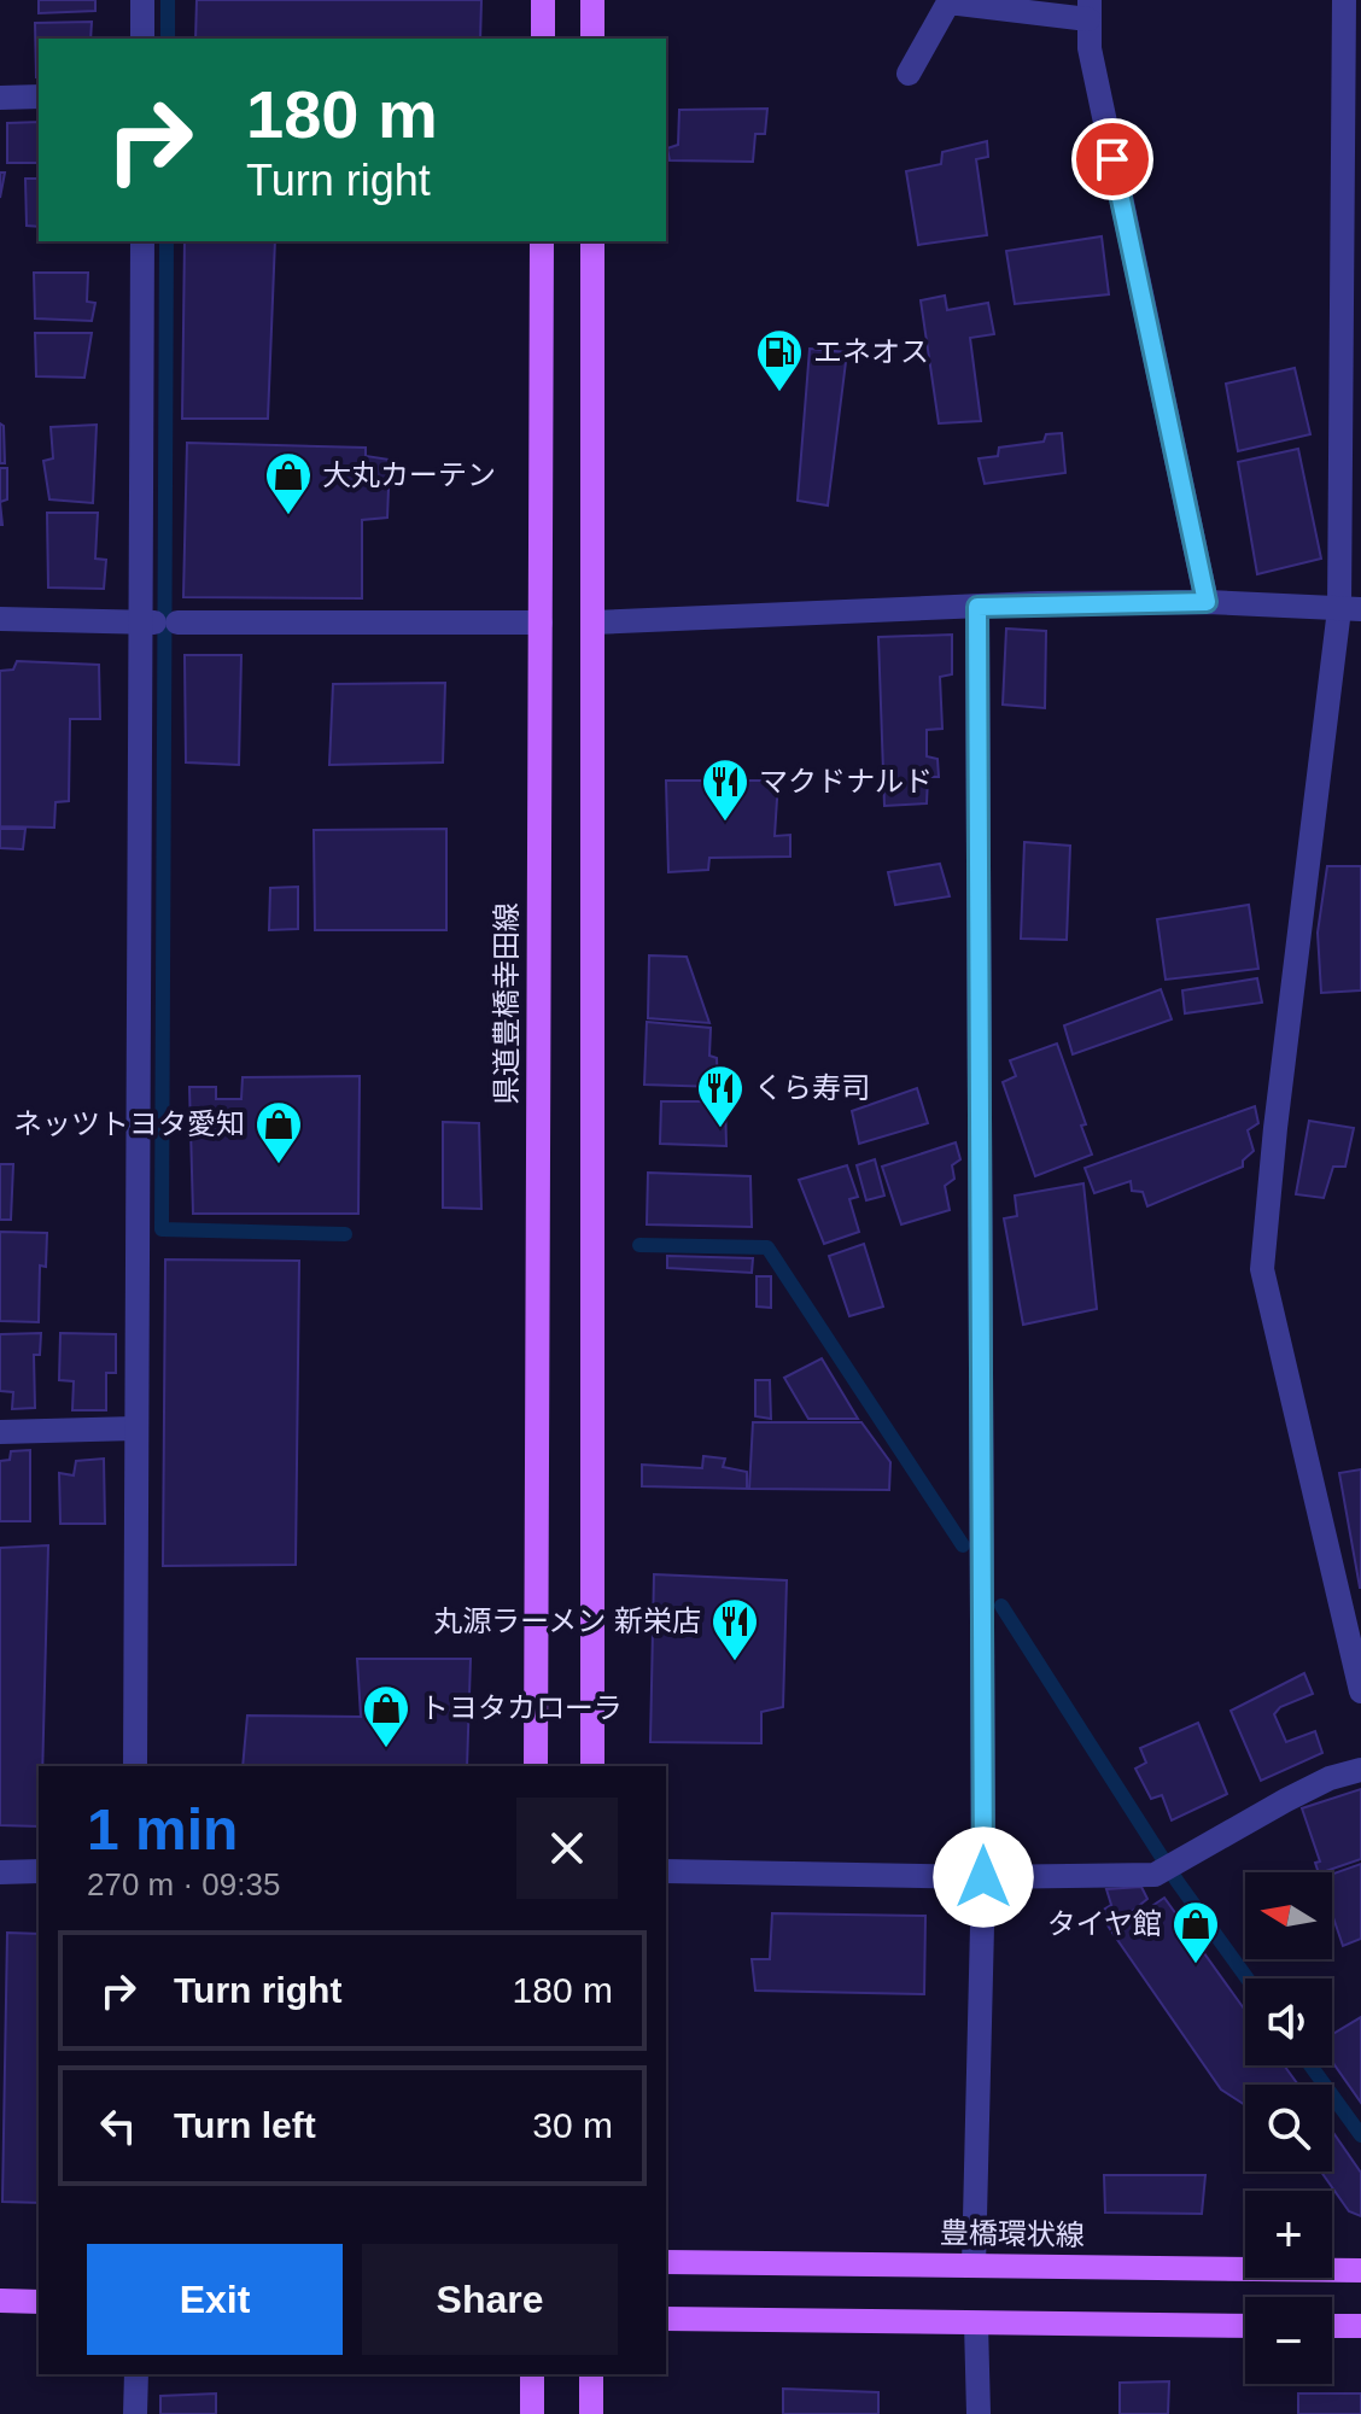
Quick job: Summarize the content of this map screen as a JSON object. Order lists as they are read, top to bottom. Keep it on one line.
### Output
{"streets":{"main road":["県道豊橋幸田線","豊橋環状線"]},"places":{"fuel station":["エネオス"],"shop":["大丸カーテン","ネッツトヨタ愛知","トヨタカローラ","タイヤ館"],"restaurant":["マクドナルド","くら寿司","丸源ラーメン 新栄店"]},"north":"left","page":{"turn":["180 m","Turn right"],"heading":["1 min","270 m · 09:35"],"map_buttons":["+","−"],"list":[{"name":"Turn right","value":"180 m"},{"name":"Turn left","value":"30 m"}],"buttons":["Exit","Share"]}}
